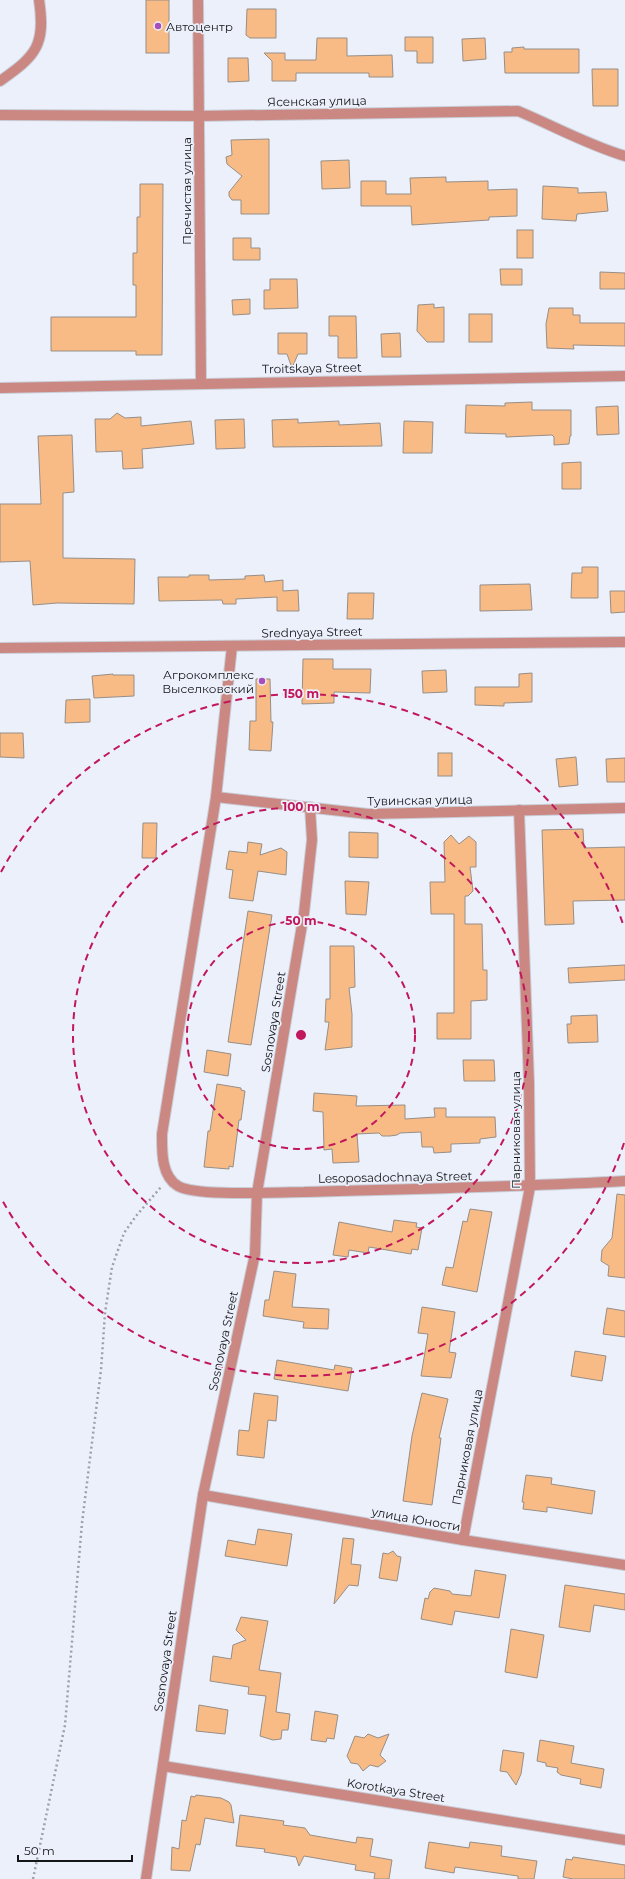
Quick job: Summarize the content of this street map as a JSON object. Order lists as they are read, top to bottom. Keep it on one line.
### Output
{"streets":{"street":["Ясенская улица","Пречистая улица","Troitskaya Street","Srednyaya Street","Тувинская улица","Sosnovaya Street","Парниковая улица","Lesoposadochnaya Street","улица Юности","Korotkaya Street"]},"crossings":[["Ясенская улица","Пречистая улица"],["Пречистая улица","Troitskaya Street"],["Тувинская улица","Sosnovaya Street"],["Тувинская улица","Парниковая улица"],["Sosnovaya Street","Lesoposadochnaya Street"],["Sosnovaya Street","улица Юности"],["Sosnovaya Street","Korotkaya Street"],["Парниковая улица","Lesoposadochnaya Street"],["Парниковая улица","улица Юности"]],"places":["Автоцентр","Агрокомплекс Выселковский"],"scale_bar":"50 m","rings":["150 m","100 m","50 m"]}
